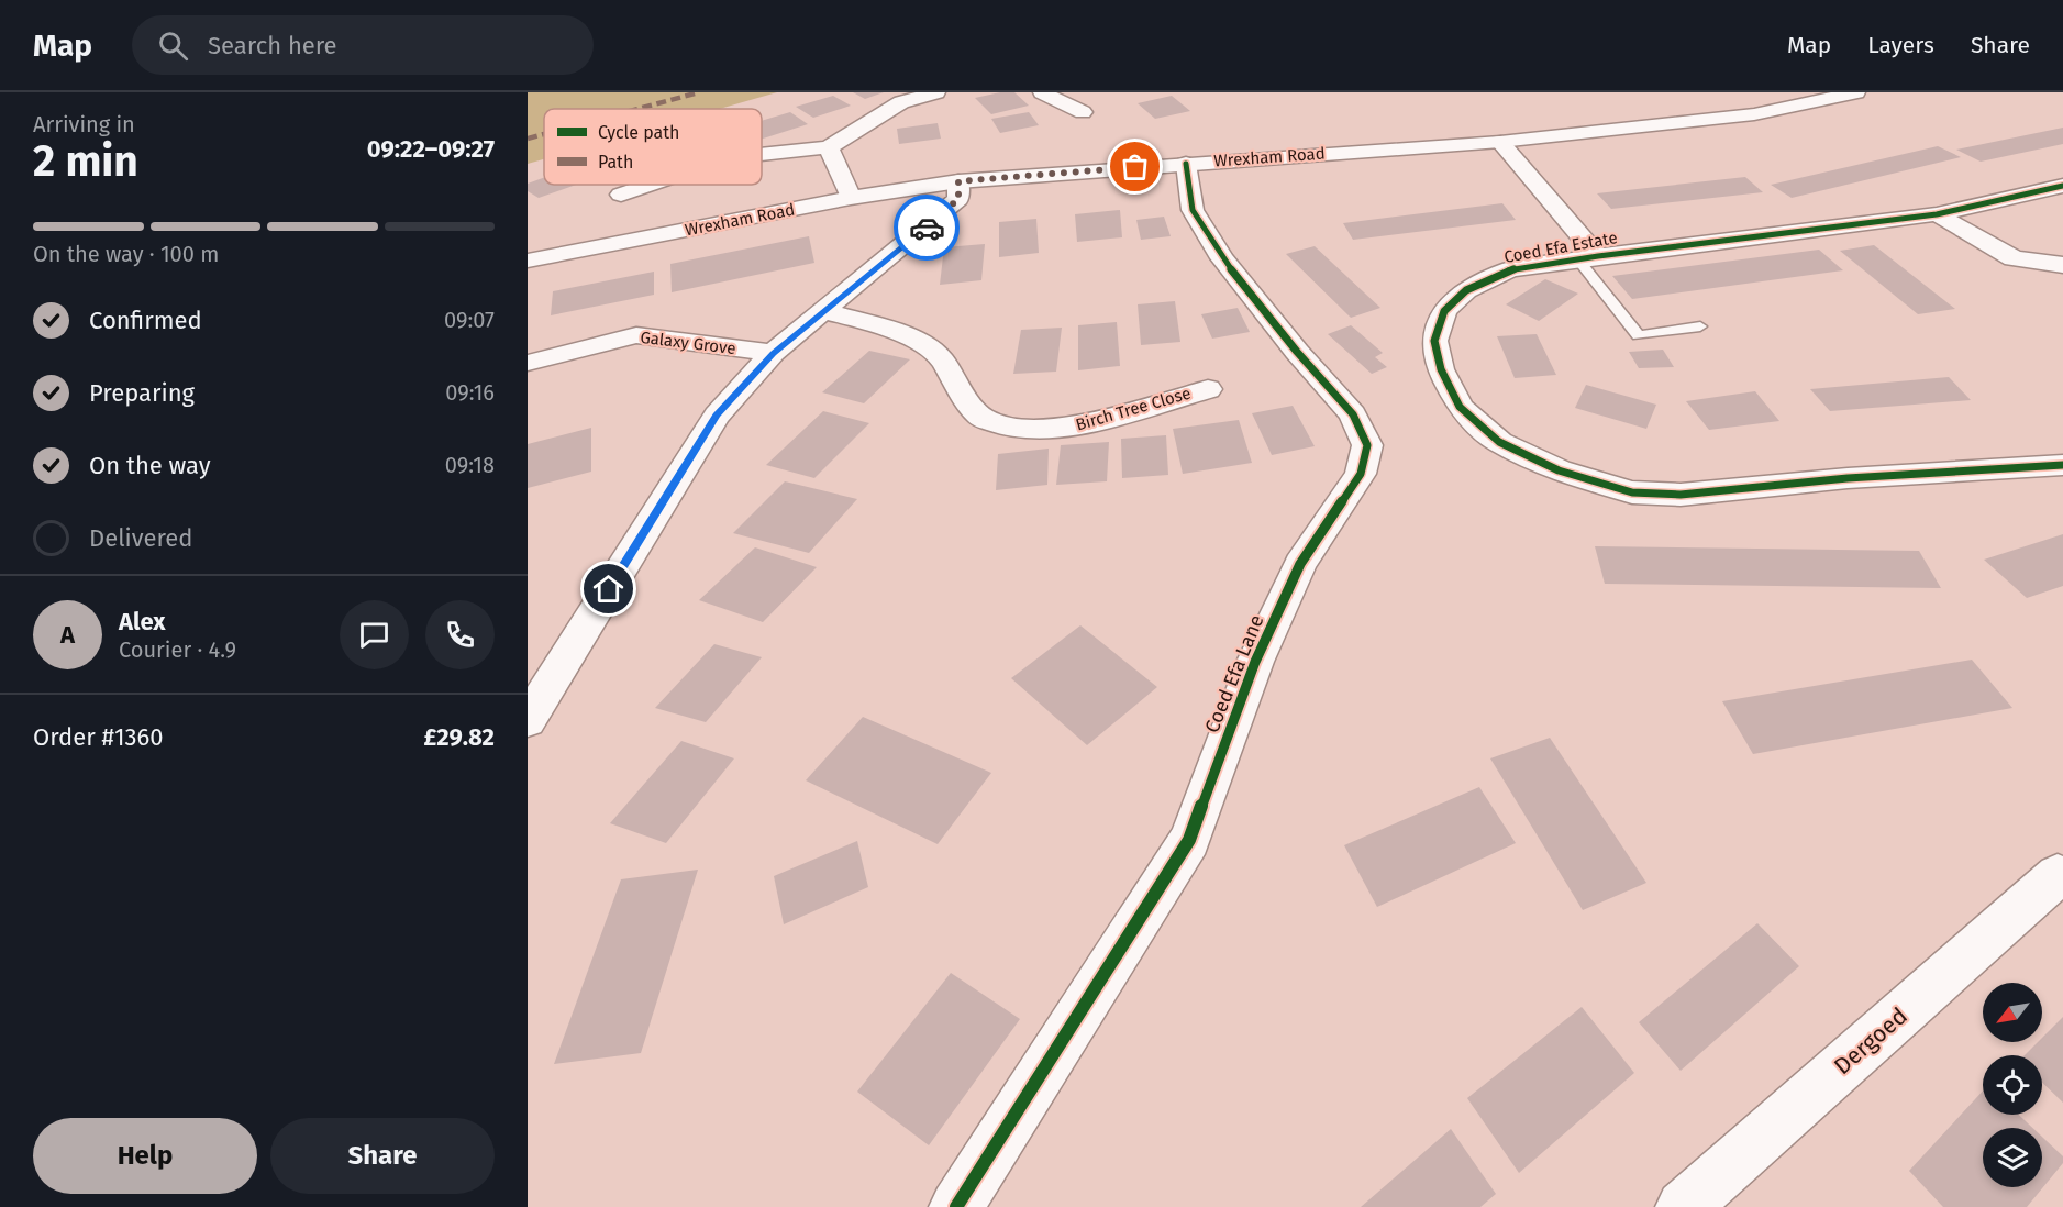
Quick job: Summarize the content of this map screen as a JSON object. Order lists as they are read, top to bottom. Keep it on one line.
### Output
{"streets":{"street":["Wrexham Road","Coed Efa Estate","Galaxy Grove","Birch Tree Close","Coed Efa Lane","Dergoed"]},"crossings":[["Wrexham Road","Coed Efa Estate"],["Wrexham Road","Coed Efa Lane"]],"legend":["Cycle path","Path"],"north":"bottom left","page":{"header":"Map","search":"Search here","nav":["Map","Layers","Share"],"heading":["2 min","Arriving in","09:22–09:27"],"panel":["Alex","Courier · 4.9","Order #1360","£29.82"],"bar":"On the way · 100 m","list":[["Confirmed","09:07"],["Preparing","09:16"],["On the way","09:18"],"Delivered"],"round":"A","buttons":["Help","Share"]}}
